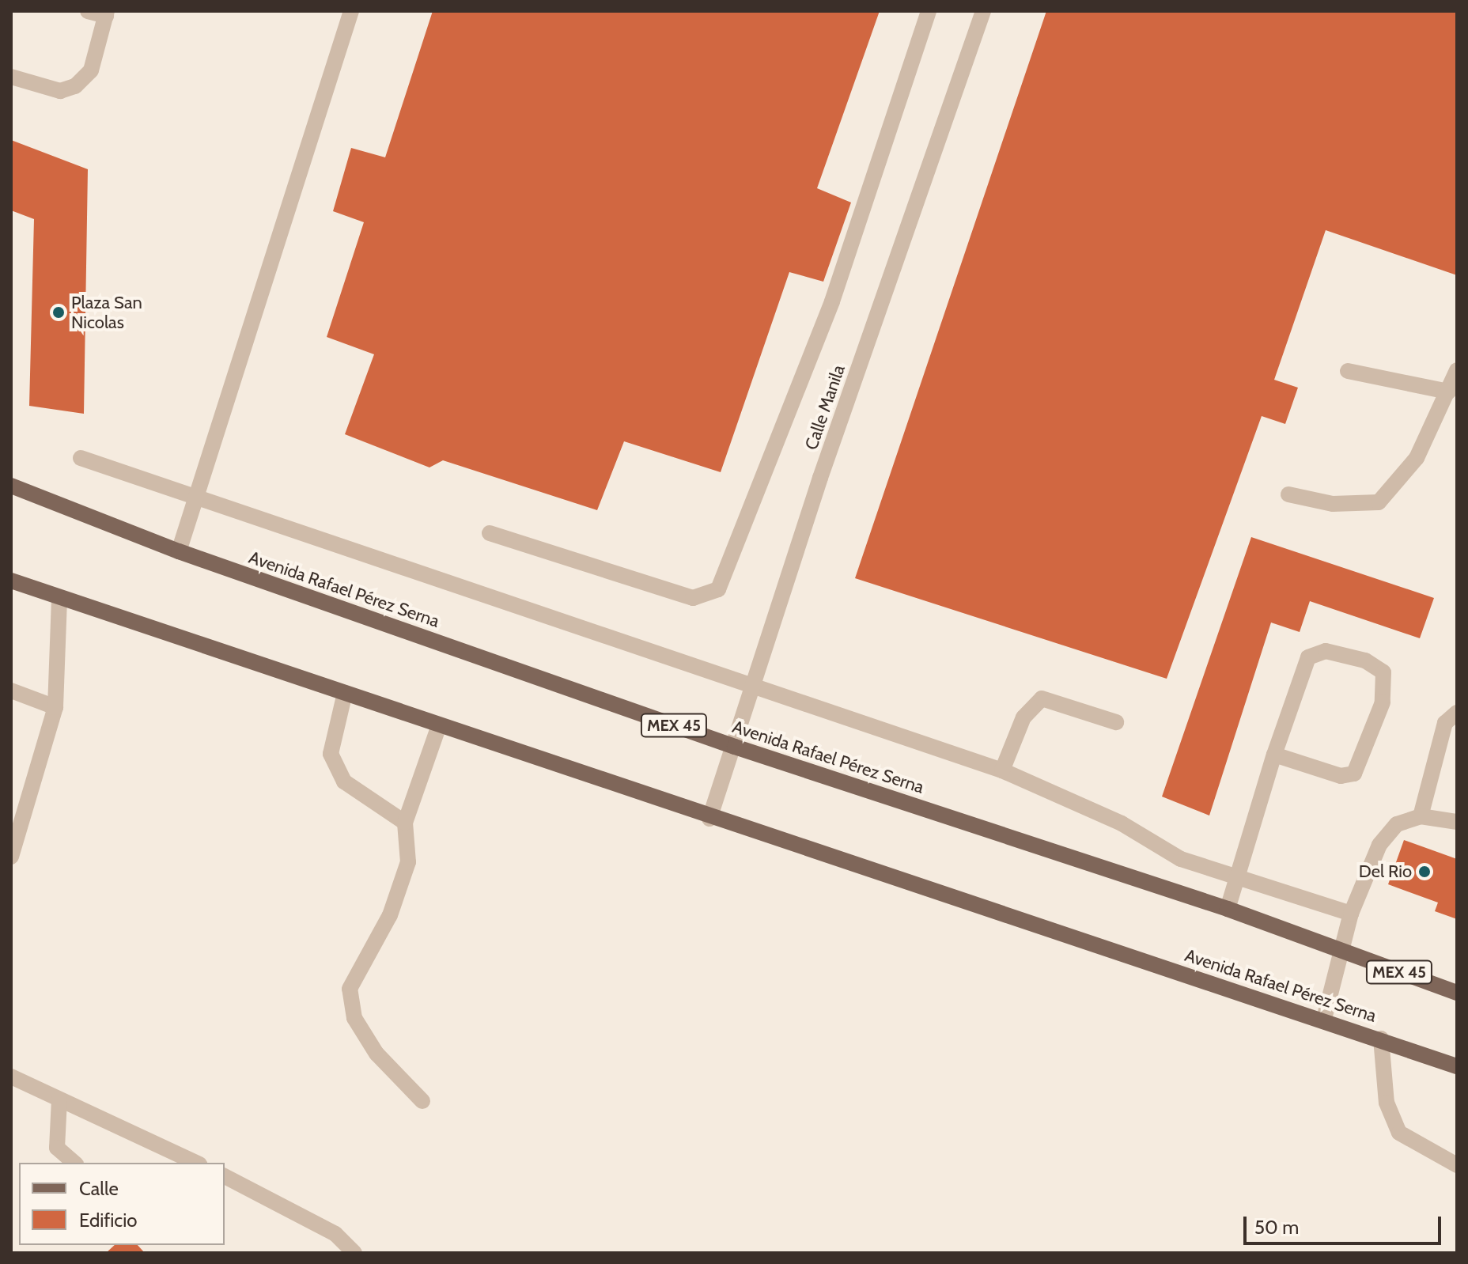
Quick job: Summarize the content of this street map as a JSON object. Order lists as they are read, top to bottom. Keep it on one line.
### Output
{"streets":{"main road":["Avenida Rafael Pérez Serna","MEX 45"],"street":["Calle Manila"]},"crossings":[["Calle Manila","Avenida Rafael Pérez Serna"]],"places":["Plaza San Nicolas","Del Rio"],"legend":["Calle","Edificio"],"scale_bar":"50 m"}
